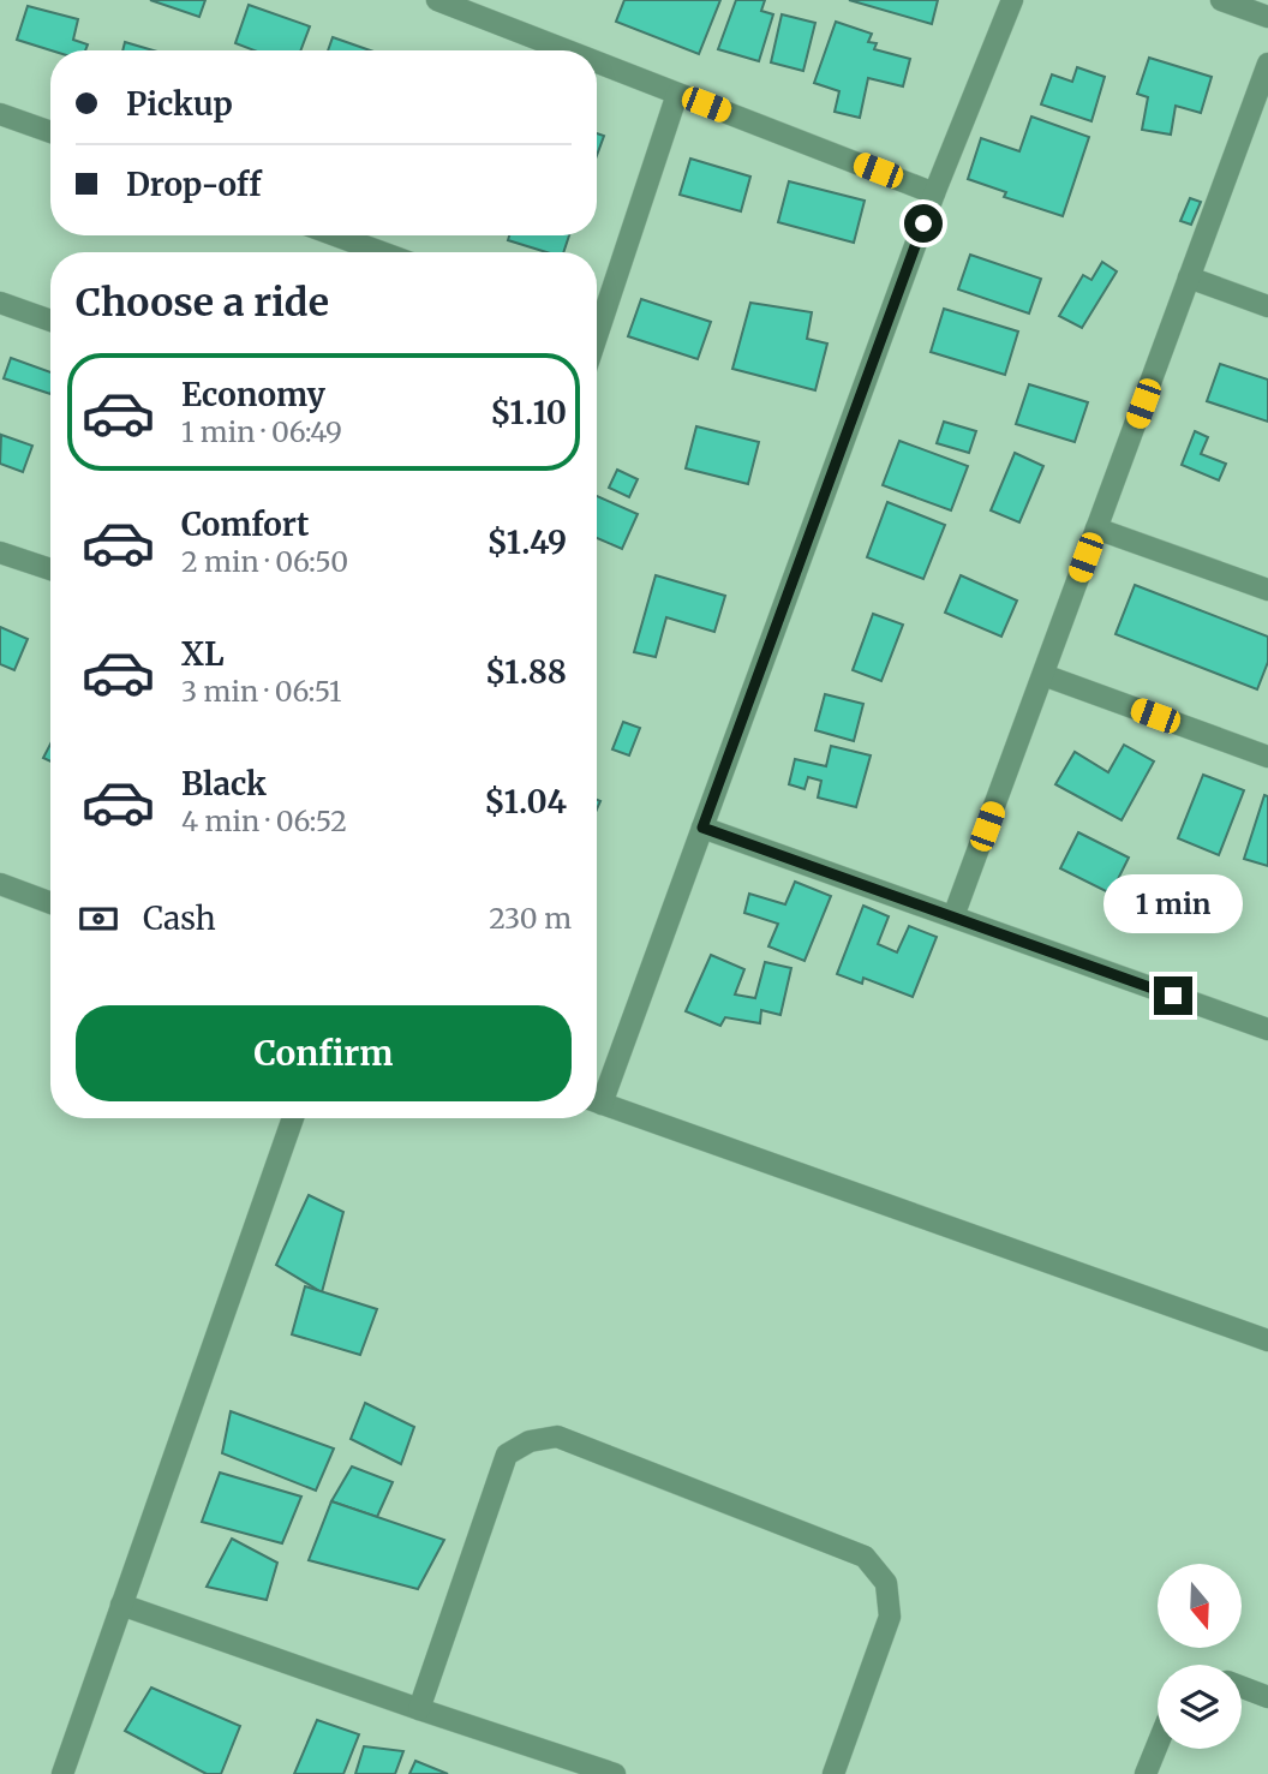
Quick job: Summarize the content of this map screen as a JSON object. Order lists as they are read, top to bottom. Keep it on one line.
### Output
{"north":"bottom","page":{"banner":["Pickup","Drop-off"],"heading":"Choose a ride","list":[{"name":"Economy","note":"1 min · 06:49","value":"$1.10"},{"name":"Comfort","note":"2 min · 06:50","value":"$1.49"},{"name":"XL","note":"3 min · 06:51","value":"$1.88"},{"name":"Black","note":"4 min · 06:52","value":"$1.04"}],"pay":["Cash","230 m"],"bubble":"1 min","buttons":"Confirm"}}
